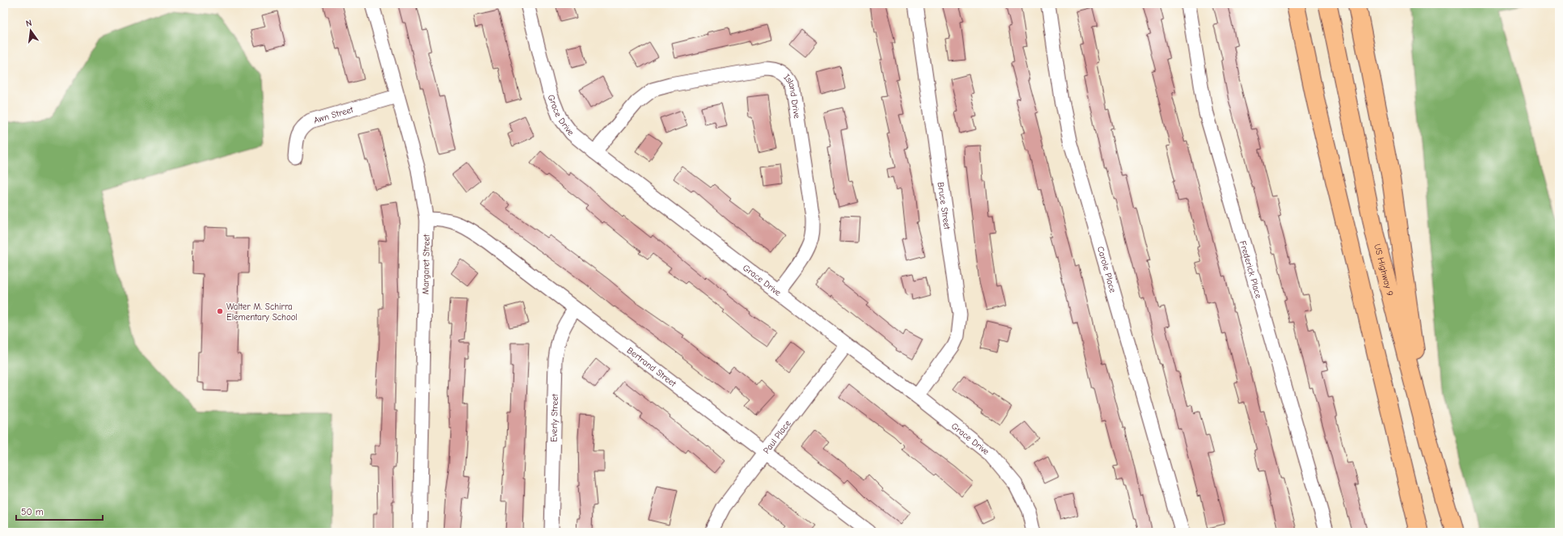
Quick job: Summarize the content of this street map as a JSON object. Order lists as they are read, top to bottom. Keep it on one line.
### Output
{"streets":{"highway":["US Highway 9"],"street":["Island Drive","Grace Drive","Awn Street","Bruce Street","Margaret Street","Frederick Place","Carole Place","Bertrand Street","Everly Street","Paul Place"]},"crossings":[["Island Drive","Grace Drive"],["Grace Drive","Bruce Street"],["Grace Drive","Paul Place"],["Awn Street","Margaret Street"],["Margaret Street","Bertrand Street"],["Bertrand Street","Everly Street"],["Bertrand Street","Paul Place"]],"places":["Walter M. Schirra Elementary School"],"scale_bar":"50 m","north":"top"}
